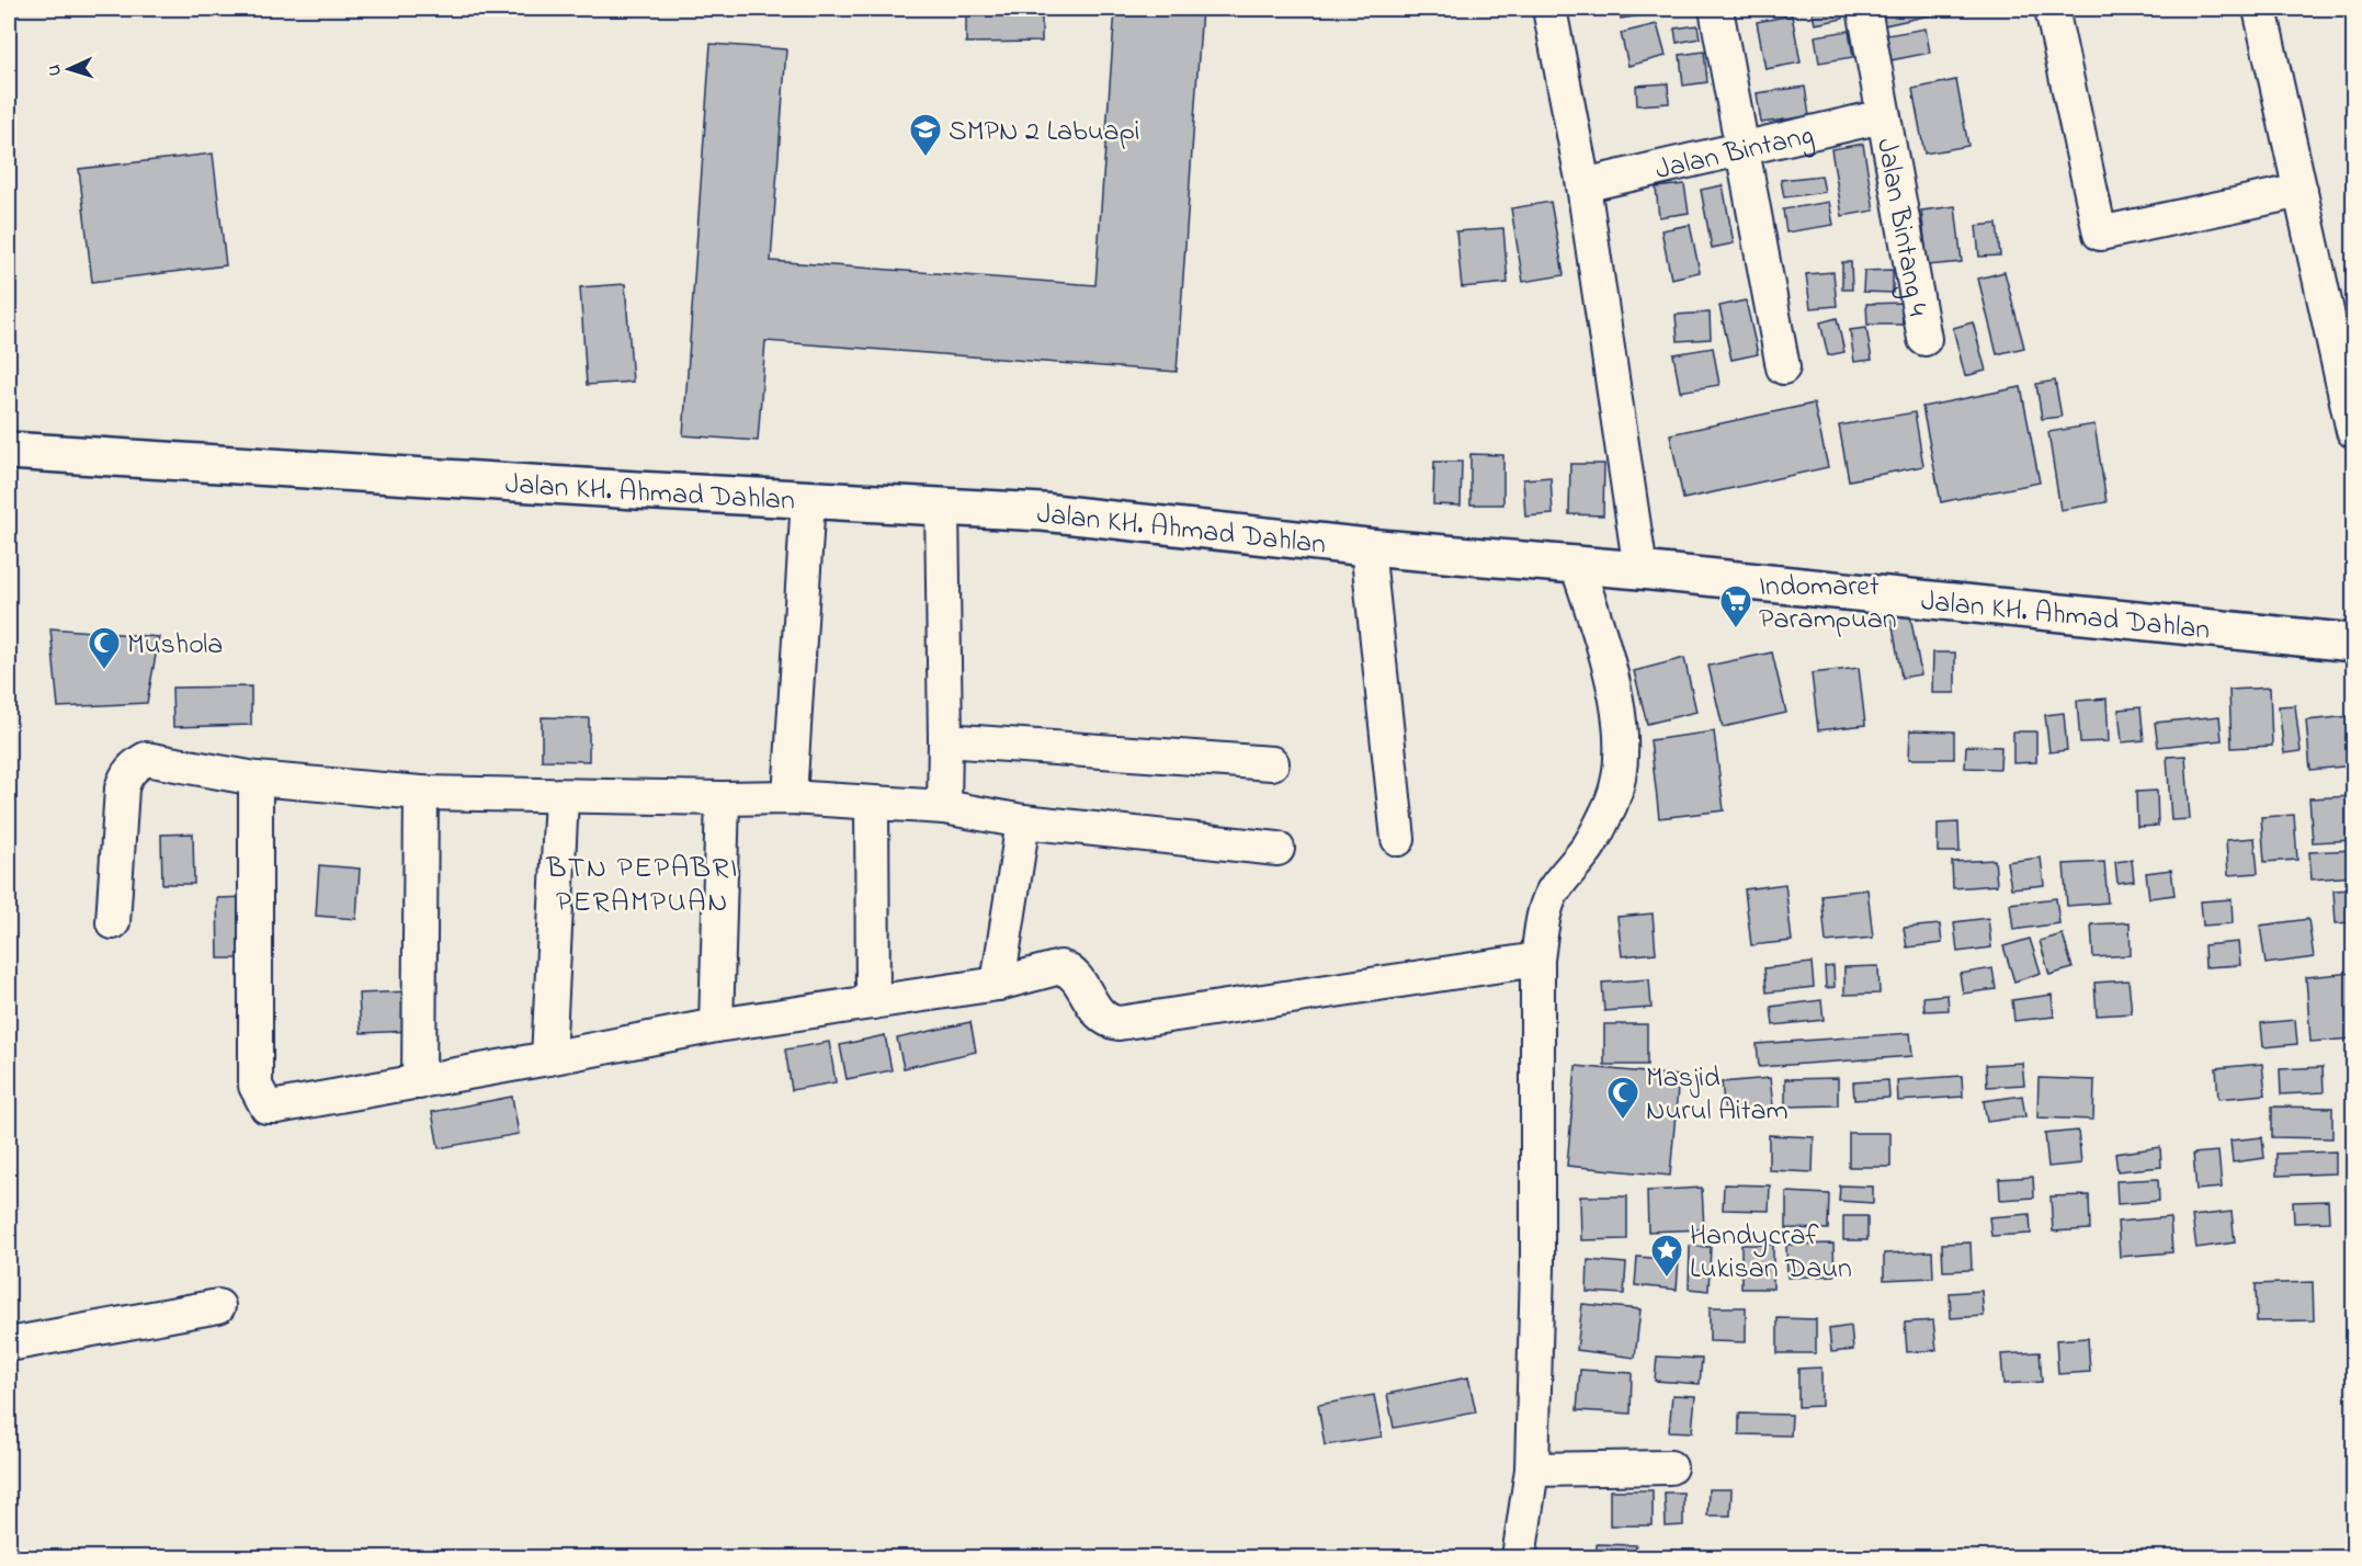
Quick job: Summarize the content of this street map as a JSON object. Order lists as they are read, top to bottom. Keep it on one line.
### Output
{"streets":{"street":["Jalan Bintang","Jalan Bintang 4","Jalan KH. Ahmad Dahlan"]},"crossings":[["Jalan Bintang","Jalan Bintang 4"]],"districts":["BTN PEPABRI PERAMPUAN"],"places":{"school or university":["SMPN 2 Labuapi"],"supermarket":["Indomaret Parampuan"],"mosque":["Mushola","Masjid Nurul Aitam"],"place":["Handycraf Lukisan Daun"]},"north":"left"}
